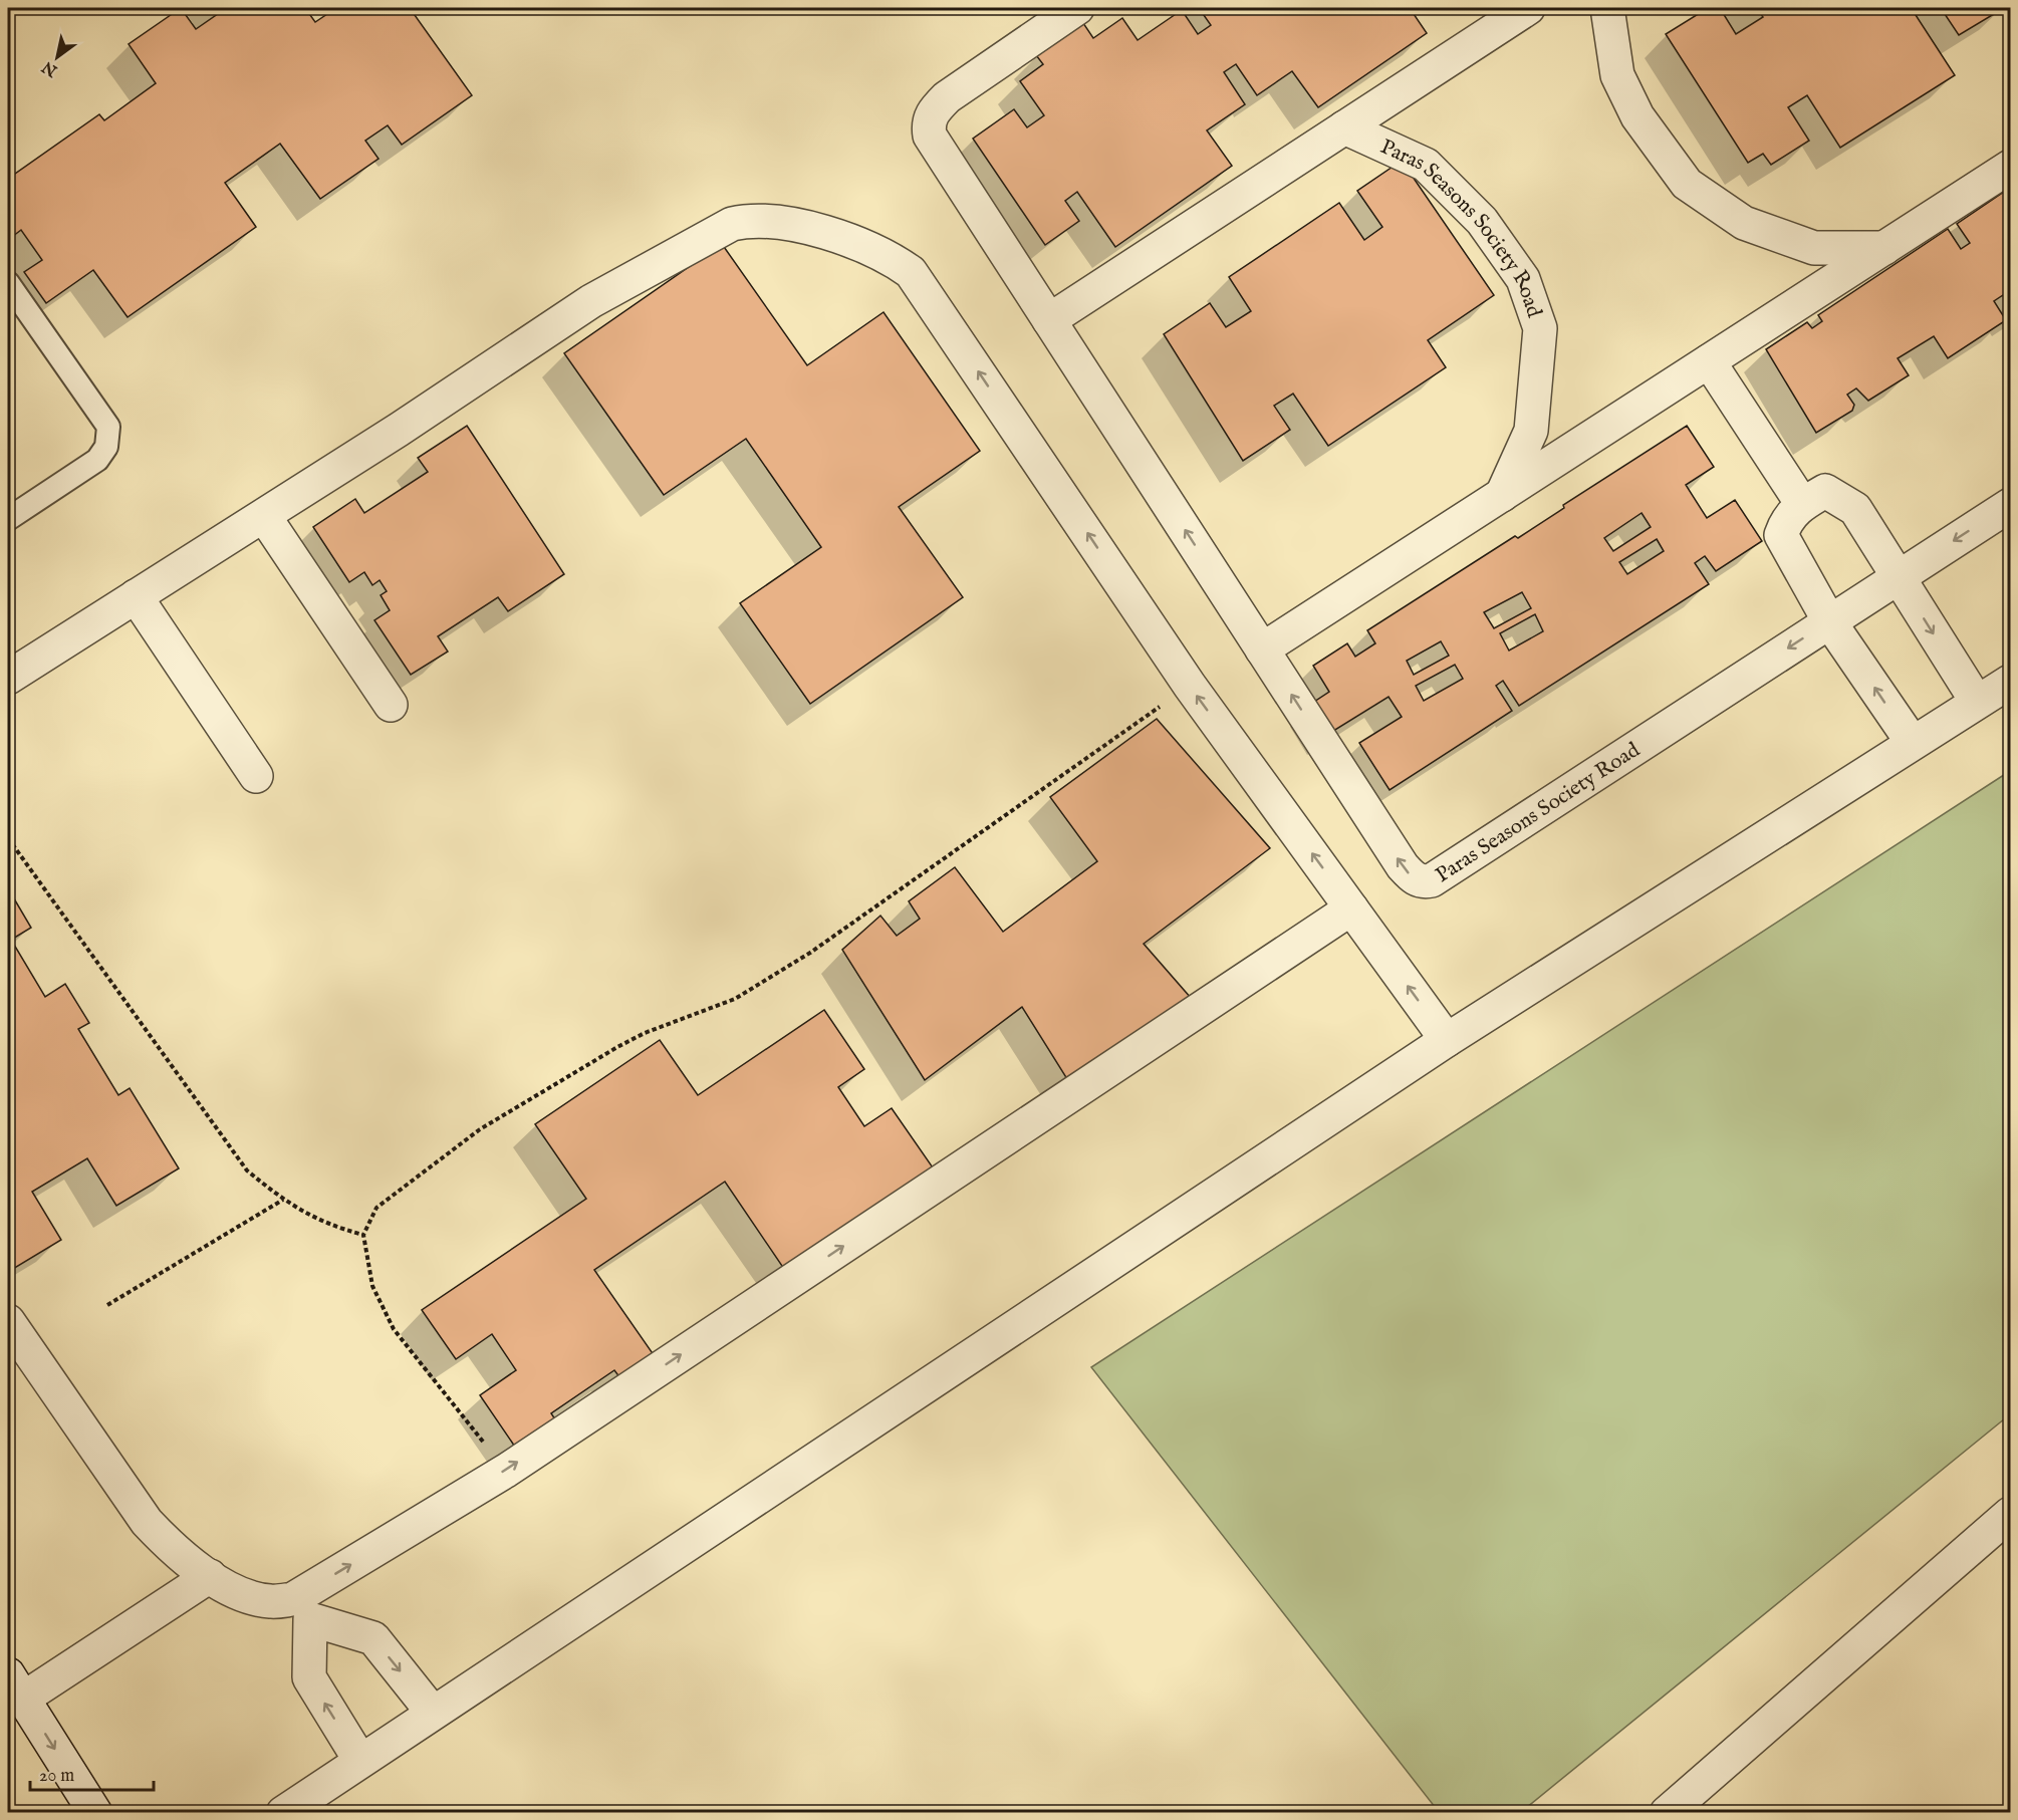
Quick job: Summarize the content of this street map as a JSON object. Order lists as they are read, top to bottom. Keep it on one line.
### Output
{"streets":{"street":["Paras Seasons Society Road"]},"scale_bar":"20 m","north":"bottom left"}
